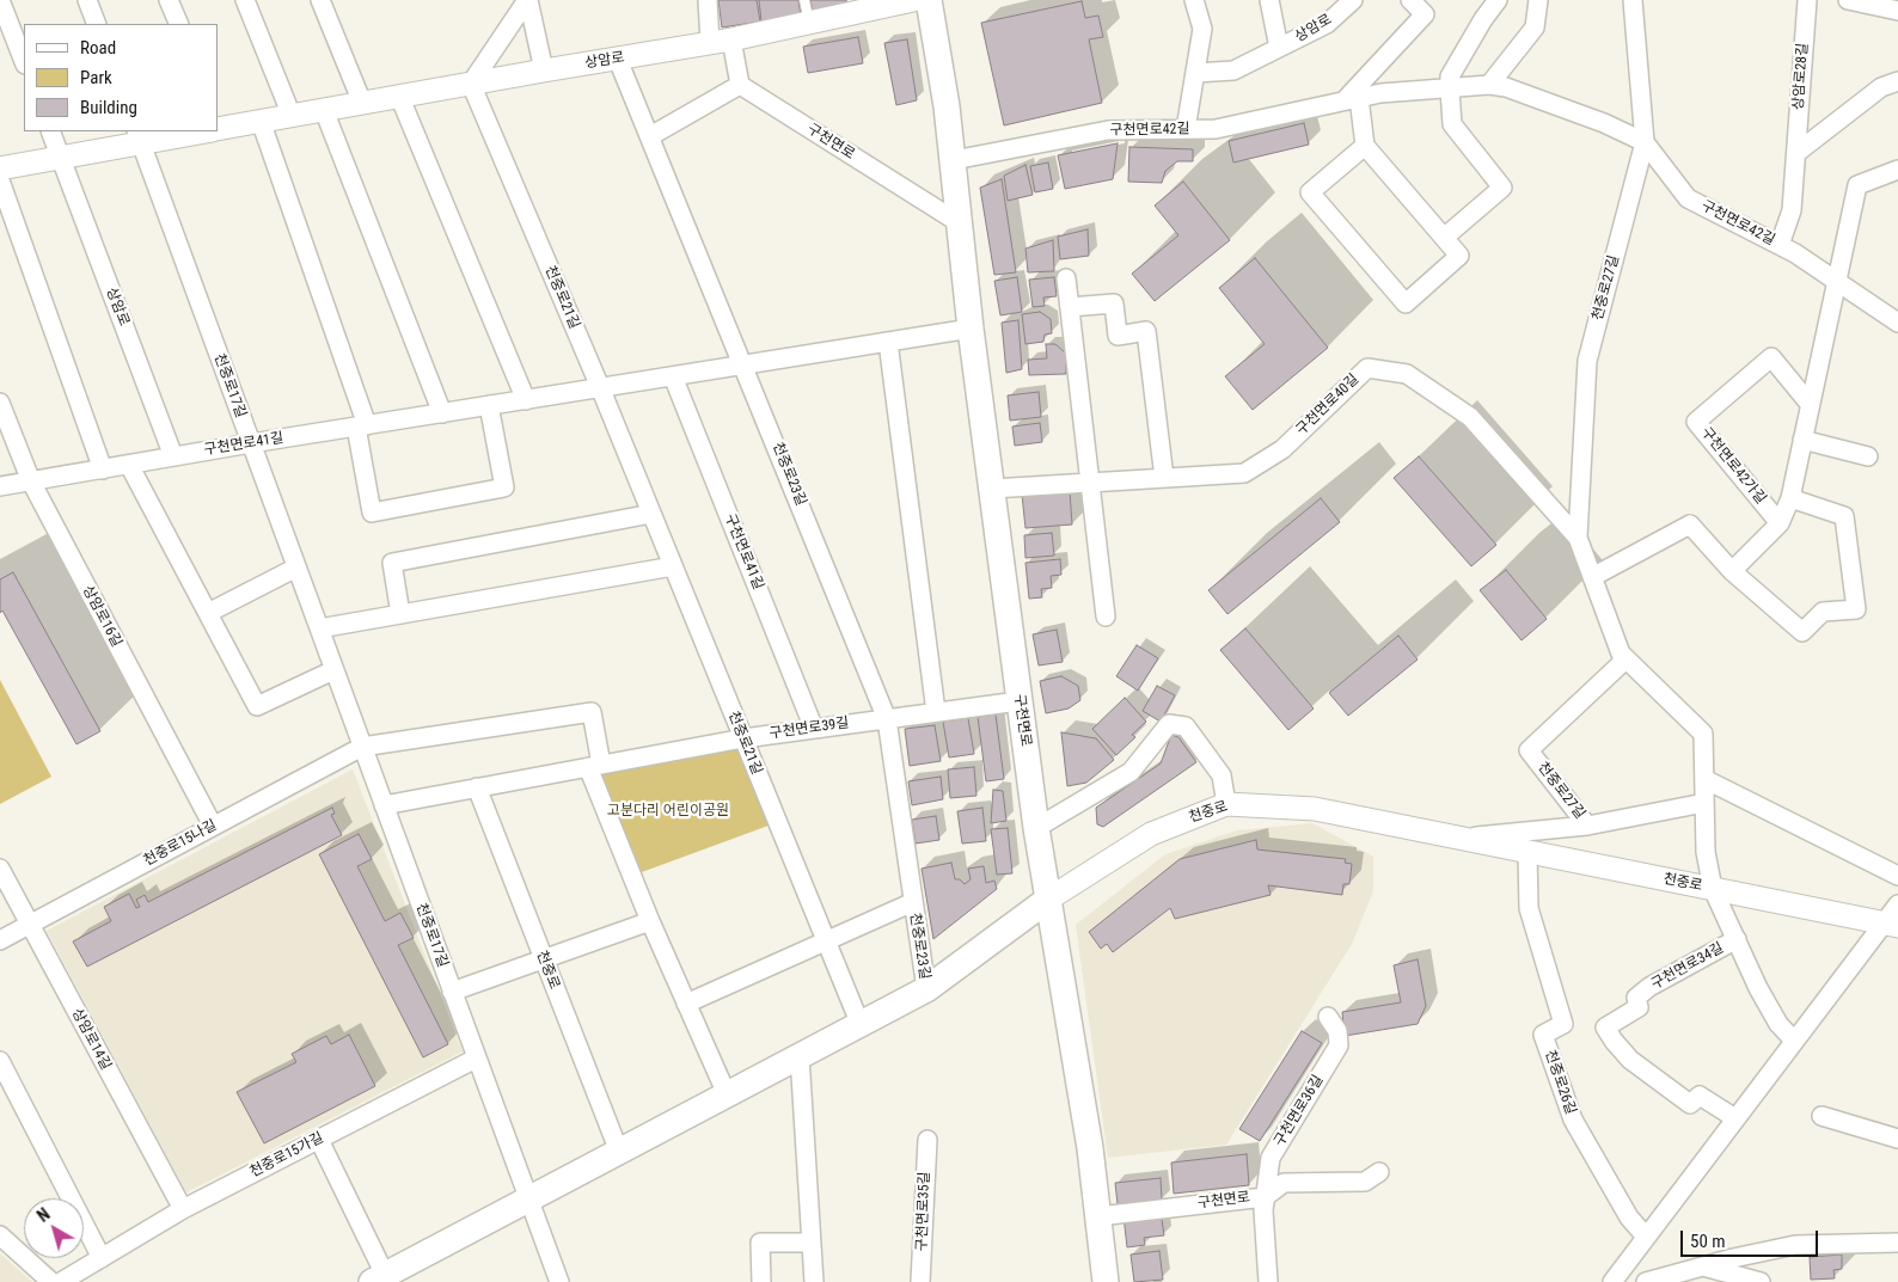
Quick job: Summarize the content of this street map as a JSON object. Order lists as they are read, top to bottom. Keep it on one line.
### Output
{"streets":{"main road":["구천면로","천중로"],"street":["상암로","상암로28길","구천면로42길","천중로27길","천중로21길","천중로17길","구천면로40길","구천면로41길","구천면로42가길","천중로23길","상암로16길","구천면로39길","천중로15나길","구천면로34길","상암로14길","천중로26길","구천면로36길","천중로15가길","구천면로35길"]},"crossings":[["상암로","천중로21길"],["상암로","천중로17길"],["상암로","구천면로41길"],["상암로","천중로23길"],["상암로28길","구천면로42길"],["구천면로42길","구천면로"],["구천면로42길","천중로27길"],["구천면로42길","구천면로42가길"],["구천면로","구천면로40길"],["구천면로","구천면로41길"],["구천면로","구천면로39길"],["구천면로","천중로"],["구천면로","구천면로36길"],["천중로27길","구천면로40길"],["천중로27길","천중로"],["천중로21길","구천면로41길"],["천중로21길","천중로23길"],["천중로21길","구천면로39길"],["천중로21길","천중로"],["천중로17길","구천면로41길"],["천중로17길","구천면로39길"],["천중로17길","천중로"],["천중로17길","천중로15나길"],["천중로17길","천중로15가길"],["구천면로41길","천중로23길"],["구천면로41길","상암로16길"],["구천면로41길","구천면로39길"],["천중로23길","구천면로39길"],["천중로23길","천중로"],["상암로16길","천중로15나길"],["구천면로39길","천중로"],["천중로","구천면로34길"],["천중로","천중로26길"],["천중로","천중로15가길"],["천중로15나길","상암로14길"],["상암로14길","천중로15가길"]],"parks":["고분다리 어린이공원"],"legend":["Road","Park","Building"],"scale_bar":"50 m","north":"top left"}
